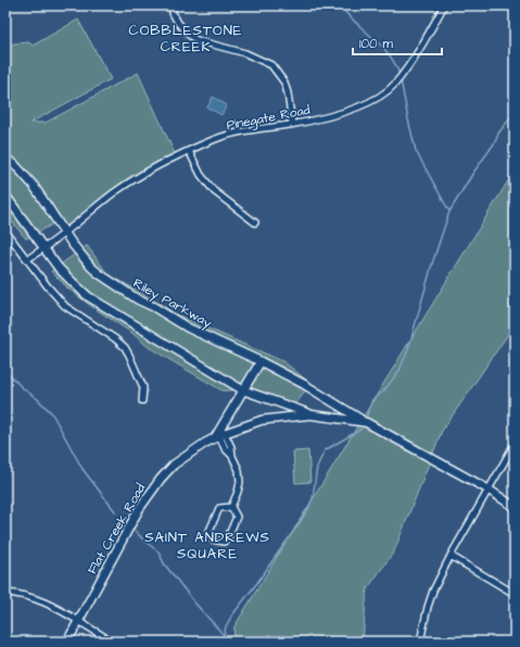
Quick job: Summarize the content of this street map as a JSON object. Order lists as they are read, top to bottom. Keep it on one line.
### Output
{"streets":{"street":["Pinegate Road","Riley Parkway","Flat Creek Road"]},"crossings":[["Pinegate Road","Riley Parkway"],["Riley Parkway","Flat Creek Road"]],"districts":["COBBLESTONE CREEK","SAINT ANDREWS SQUARE"],"scale_bar":"100 m"}
